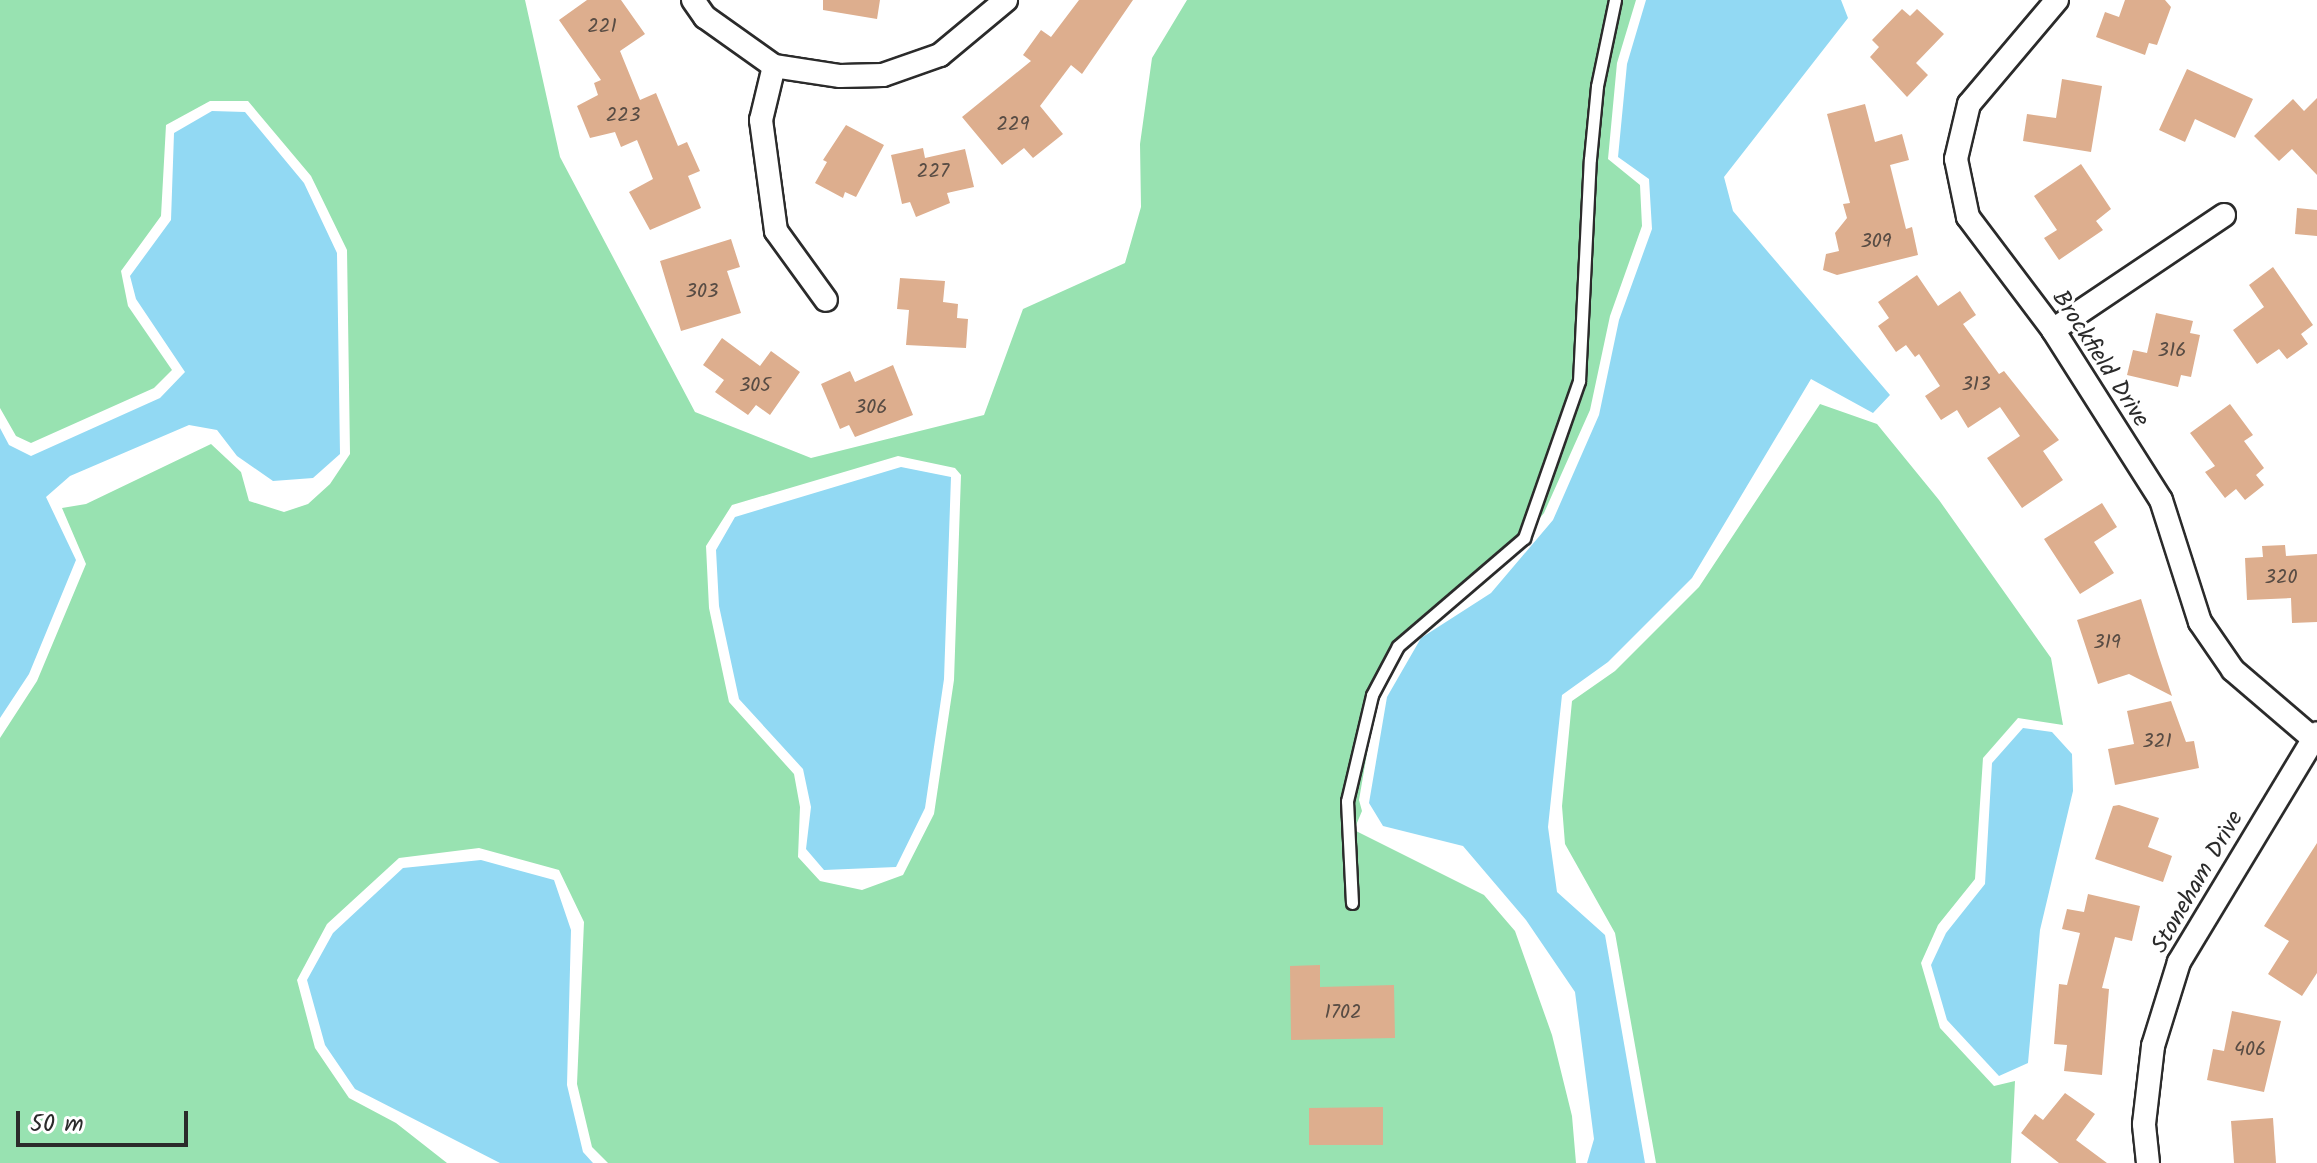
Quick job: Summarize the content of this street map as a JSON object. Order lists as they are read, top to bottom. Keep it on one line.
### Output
{"streets":{"street":["Brockfield Drive","Stoneham Drive"]},"crossings":[["Brockfield Drive","Stoneham Drive"]],"house_numbers":["221","223","229","227","309","303","316","313","305","306","320","319","321","1702","406"],"scale_bar":"50 m"}
